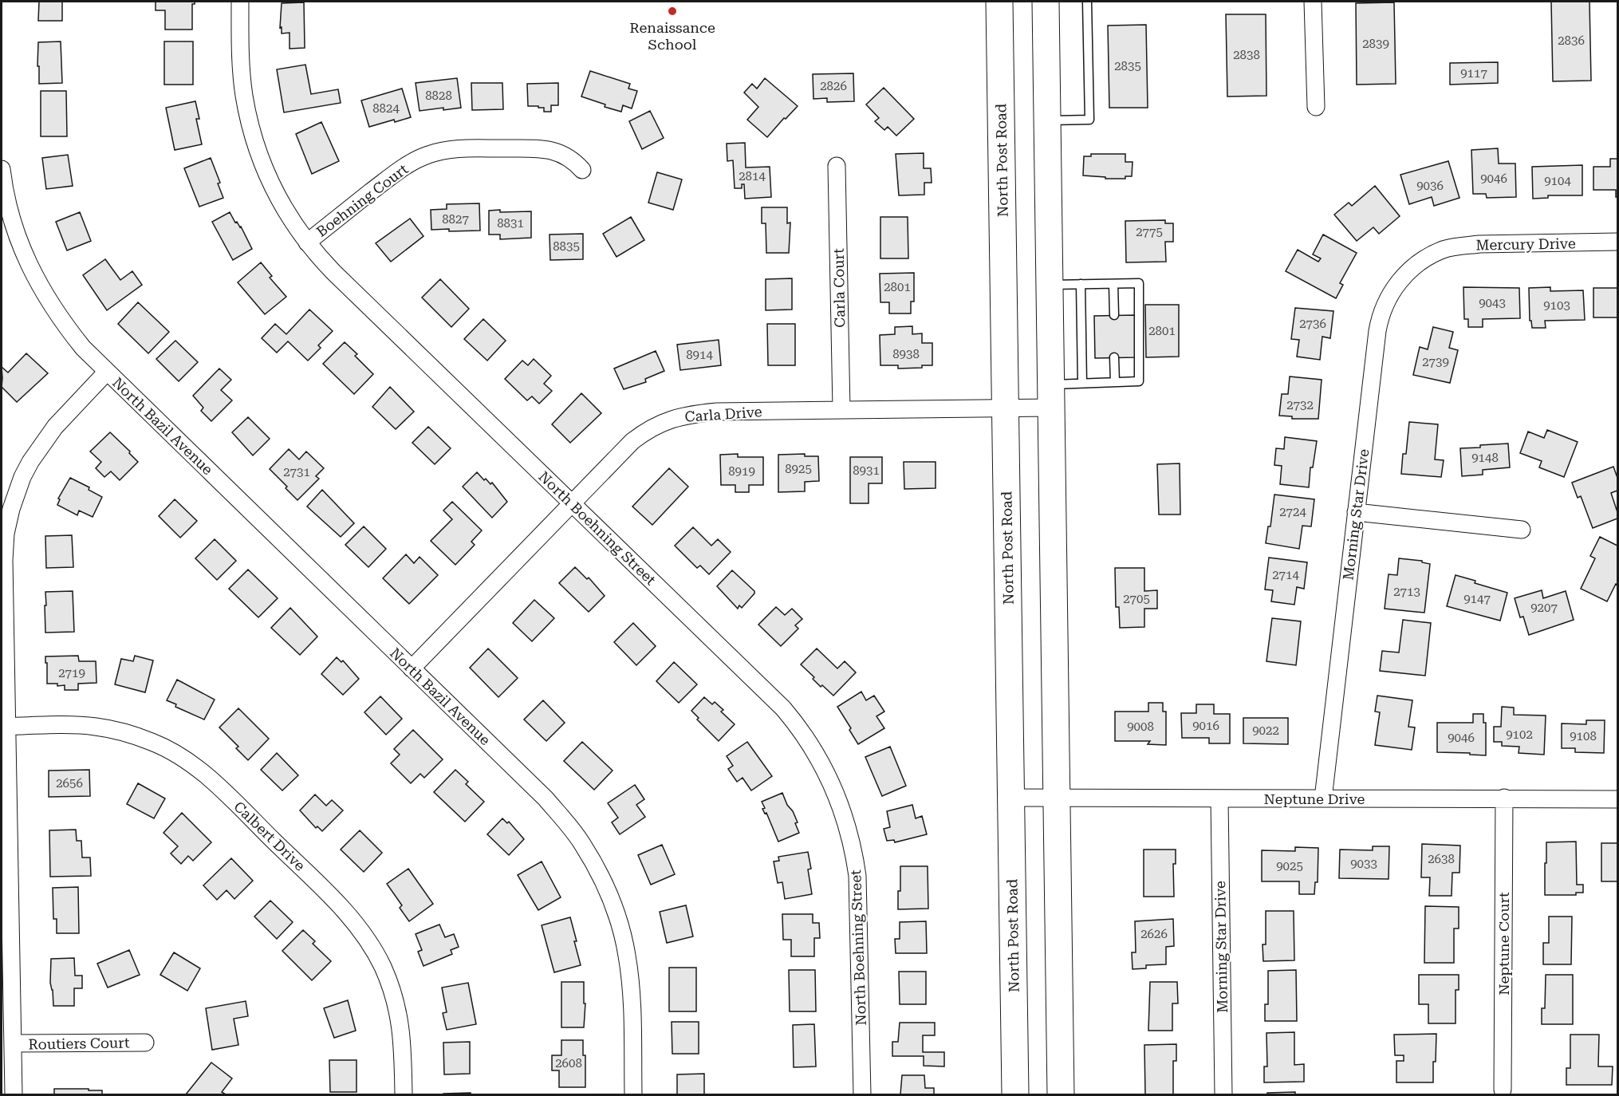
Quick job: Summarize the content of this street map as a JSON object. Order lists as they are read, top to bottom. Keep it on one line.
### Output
{"streets":{"main road":["North Post Road"],"street":["Boehning Court","Mercury Drive","Carla Court","Carla Drive","North Bazil Avenue","Morning Star Drive","North Boehning Street","Neptune Drive","Calbert Drive","Neptune Court","Routiers Court"]},"crossings":[["North Post Road","Carla Drive"],["North Post Road","Neptune Drive"],["Boehning Court","North Boehning Street"],["Mercury Drive","Morning Star Drive"],["Carla Court","Carla Drive"],["Carla Drive","North Bazil Avenue"],["Carla Drive","North Boehning Street"],["Morning Star Drive","Neptune Drive"],["Neptune Drive","Neptune Court"]],"places":["Renaissance School"],"house_numbers":["2836","2839","2838","2835","9117","2826","8828","8824","2814","9046","9104","9036","8827","8831","2775","8835","2801","9043","9103","2736","2801","8938","8914","2739","2732","9148","8925","8931","8919","2731","2724","2714","2713","2705","9147","9207","2719","9016","9008","9022","9102","9108","9046","2656","2638","9033","9025","2626","2608"]}
